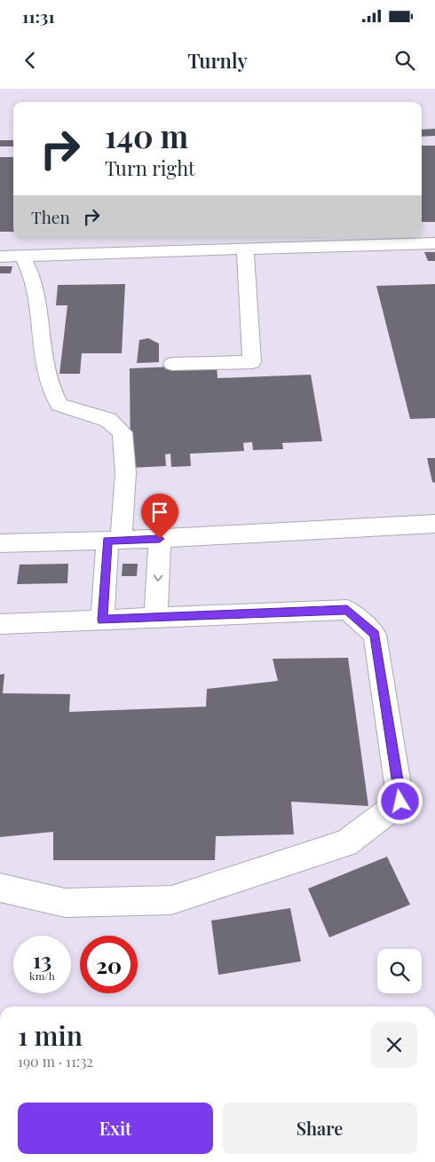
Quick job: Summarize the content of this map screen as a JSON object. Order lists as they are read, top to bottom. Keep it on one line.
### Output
{"page":{"status":"11:31","header":"Turnly","turn":["140 m","Turn right"],"then":"Then","speed":"13 km/h","limit":"20","heading":["1 min","190 m · 11:32"],"buttons":["Exit","Share"]}}
